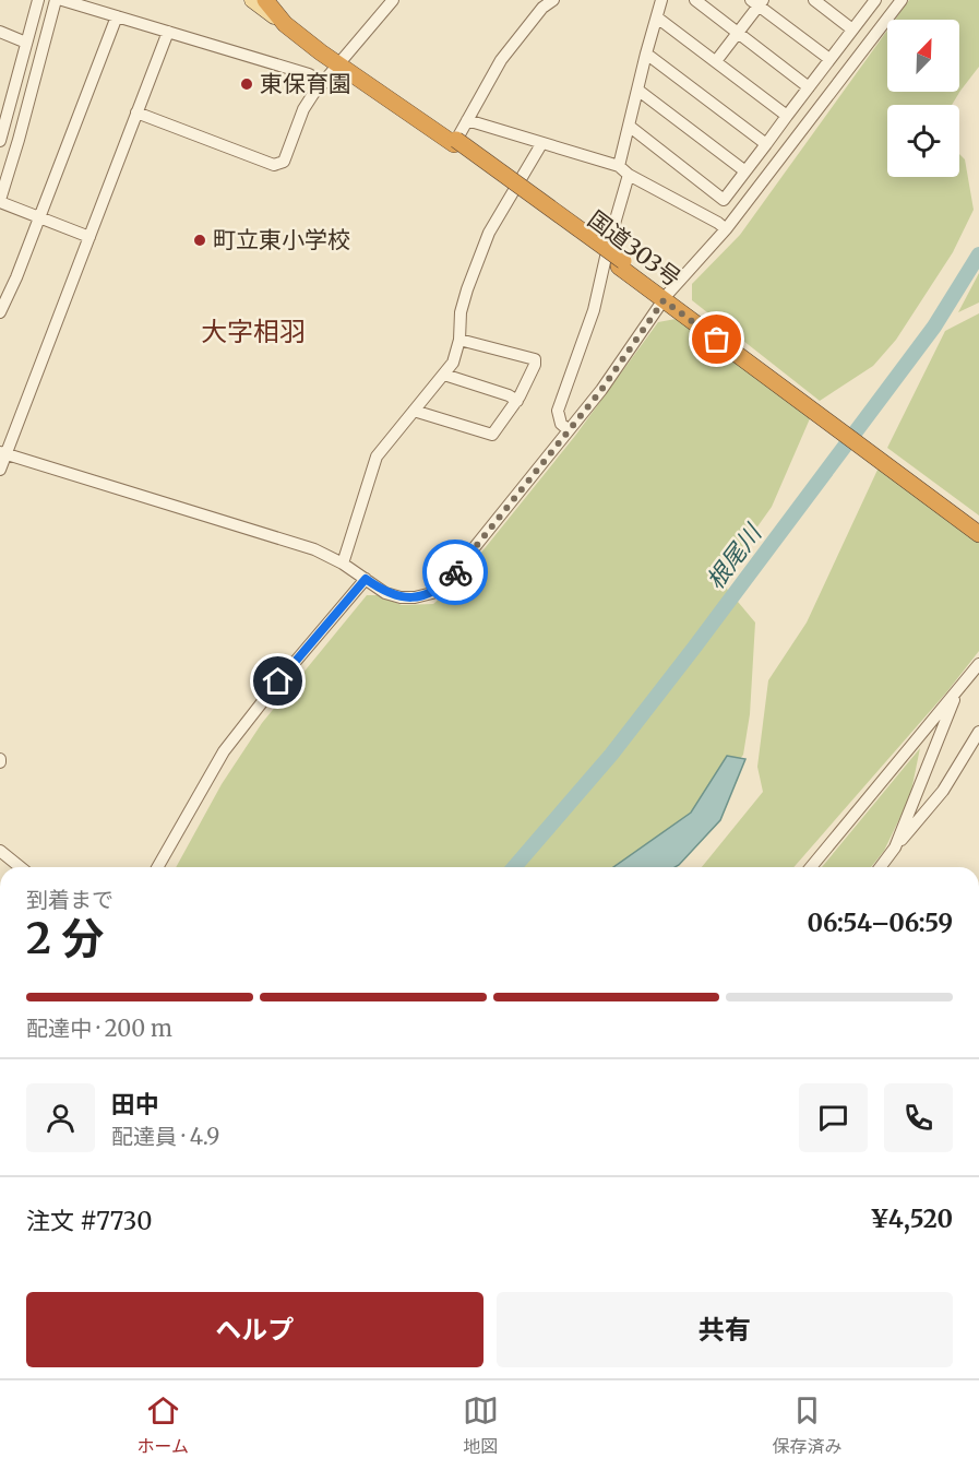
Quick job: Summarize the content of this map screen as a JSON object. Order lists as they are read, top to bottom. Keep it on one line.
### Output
{"streets":{"highway":["国道303号"]},"districts":["大字相羽"],"water":["根尾川"],"places":["東保育園","町立東小学校"],"north":"top right","page":{"heading":["2 分","到着まで","06:54–06:59"],"panel":["田中","配達員 · 4.9","注文 #7730","¥4,520"],"bar":"配達中 · 200 m","buttons":["ヘルプ","共有"],"tabs":["ホーム","地図","保存済み"]}}
